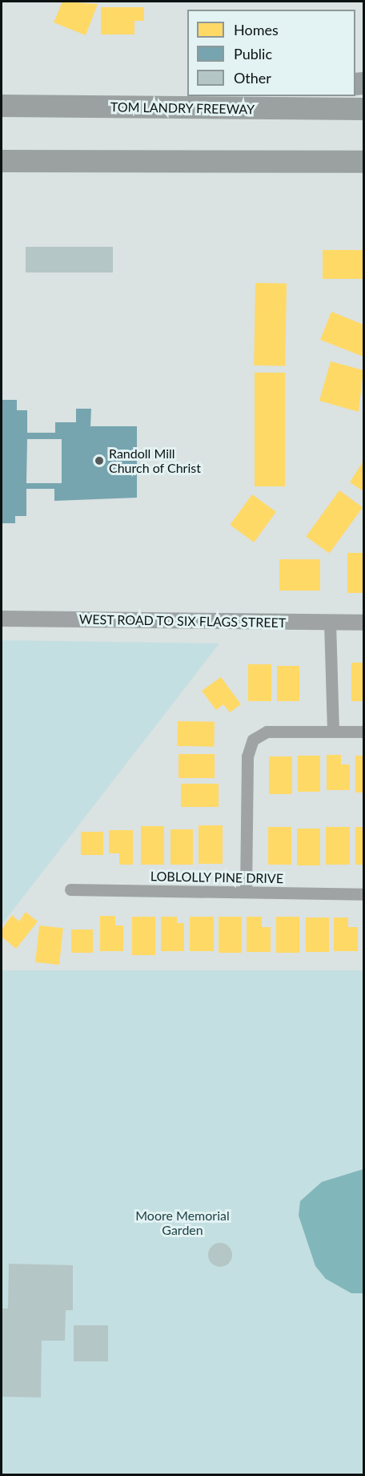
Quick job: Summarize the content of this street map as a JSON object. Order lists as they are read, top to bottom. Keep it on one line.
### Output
{"streets":{"highway":["TOM LANDRY FREEWAY"],"street":["WEST ROAD TO SIX FLAGS STREET","LOBLOLLY PINE DRIVE"]},"parks":["Moore Memorial Garden"],"places":["Randoll Mill Church of Christ"],"legend":["Homes","Public","Other"]}
